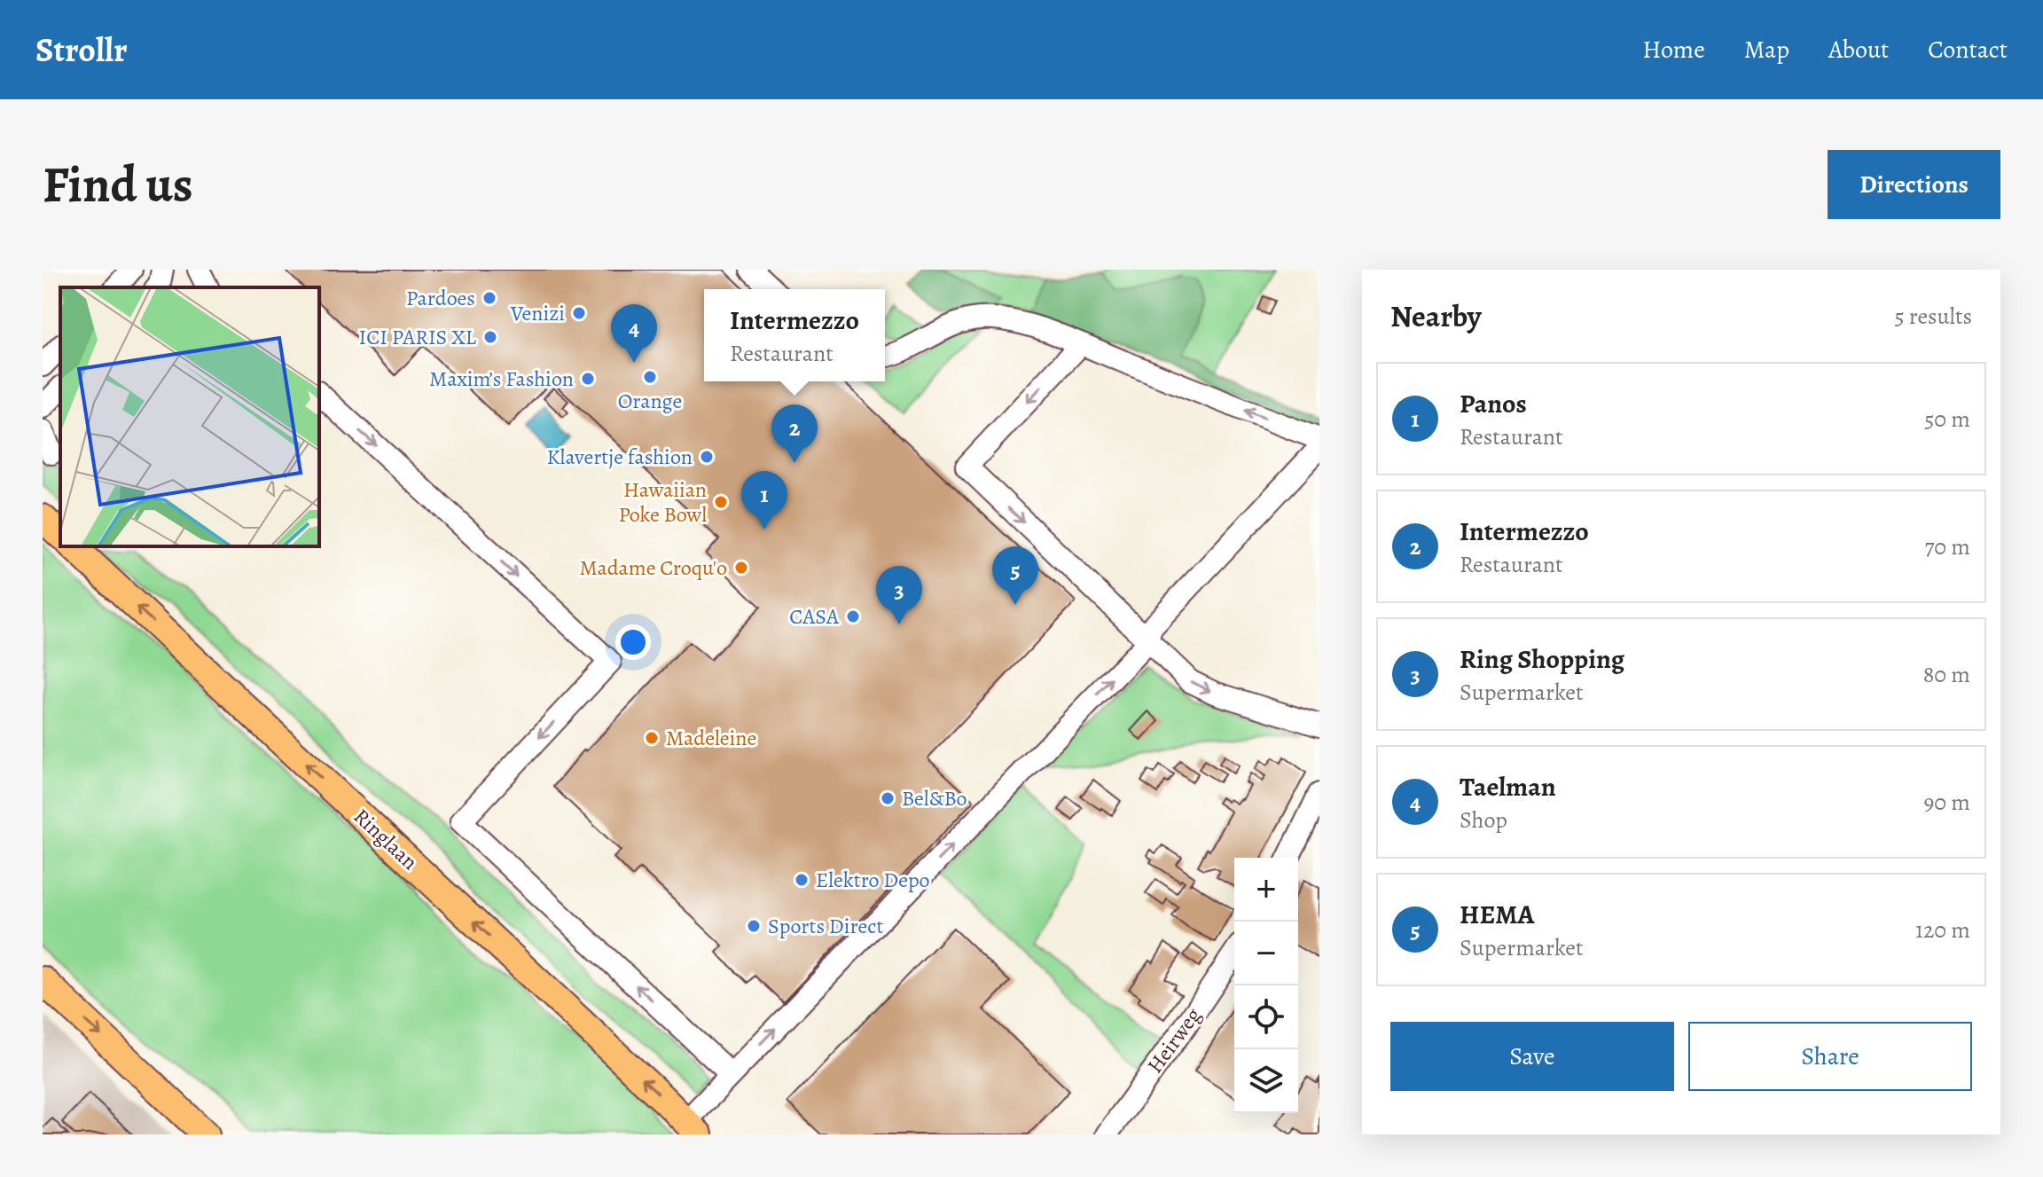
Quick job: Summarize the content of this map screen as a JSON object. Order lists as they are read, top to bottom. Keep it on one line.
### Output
{"streets":{"main road":["Ringlaan"],"street":["Heirweg"]},"one_way":["Ringlaan"],"places":["Pardoes","Venizi","ICI PARIS XL","Orange","Maxim’s Fashion","Klavertje fashion","Hawaiian Poke Bowl","Madame Croqu'o","CASA","Madeleine","Bel&Bo","Elektro Depo","Sports Direct"],"page":{"header":"Strollr","nav":["Home","Map","About","Contact"],"buttons":["Directions",["Save","Share"]],"title":"Find us","heading":["Nearby","5 results"],"popup":["Intermezzo","Restaurant"],"pins":["4","2","1","5","3"],"list":[{"mark":"1","name":"Panos","note":"Restaurant","value":"50 m"},{"mark":"2","name":"Intermezzo","note":"Restaurant","value":"70 m"},{"mark":"3","name":"Ring Shopping","note":"Supermarket","value":"80 m"},{"mark":"4","name":"Taelman","note":"Shop","value":"90 m"},{"mark":"5","name":"HEMA","note":"Supermarket","value":"120 m"}],"map_buttons":["+","−"]}}
